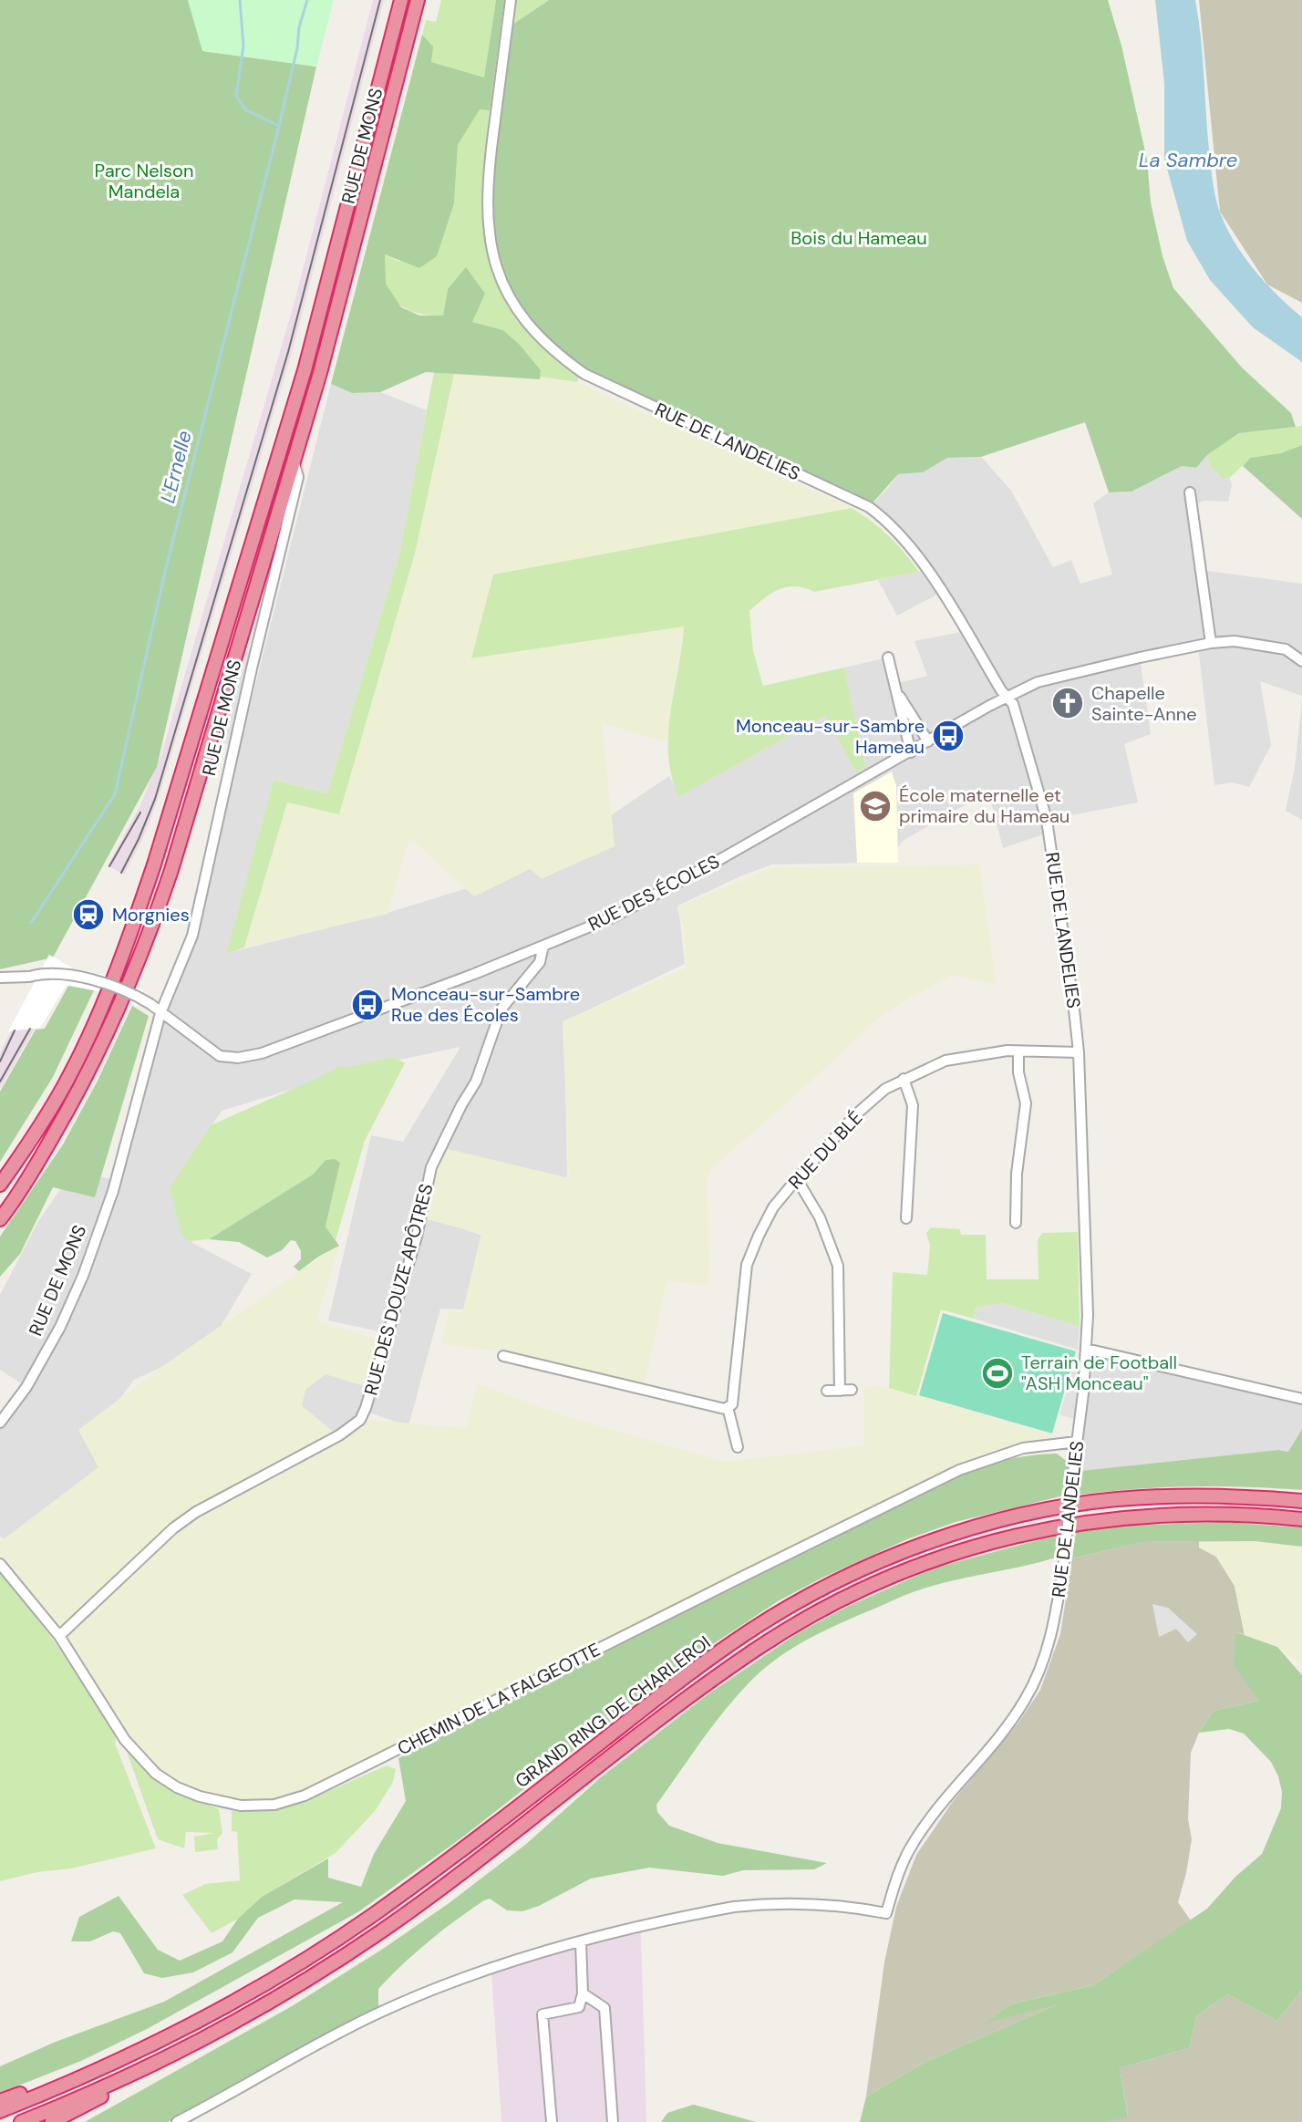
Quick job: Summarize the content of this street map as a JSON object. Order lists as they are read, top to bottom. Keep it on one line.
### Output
{"streets":{"highway":["RUE DE MONS","GRAND RING DE CHARLEROI"],"street":["RUE DE LANDELIES","RUE DES ÉCOLES","RUE DU BLÉ","RUE DES DOUZE APÔTRES","CHEMIN DE LA FALGEOTTE"]},"crossings":[["RUE DE MONS","RUE DES ÉCOLES"],["RUE DE LANDELIES","RUE DES ÉCOLES"],["RUE DE LANDELIES","RUE DU BLÉ"],["RUE DE LANDELIES","CHEMIN DE LA FALGEOTTE"],["RUE DES ÉCOLES","RUE DES DOUZE APÔTRES"],["RUE DES DOUZE APÔTRES","CHEMIN DE LA FALGEOTTE"]],"water":["La Sambre","L'Ernelle"],"parks":["Parc Nelson Mandela","Bois du Hameau"],"places":{"church":["Chapelle Sainte-Anne"],"bus stop":["Monceau-sur-Sambre Hameau","Monceau-sur-Sambre Rue des Écoles"],"school or university":["École maternelle et primaire du Hameau"],"station":["Morgnies"],"sports":["Terrain de Football \"ASH Monceau\""]}}
